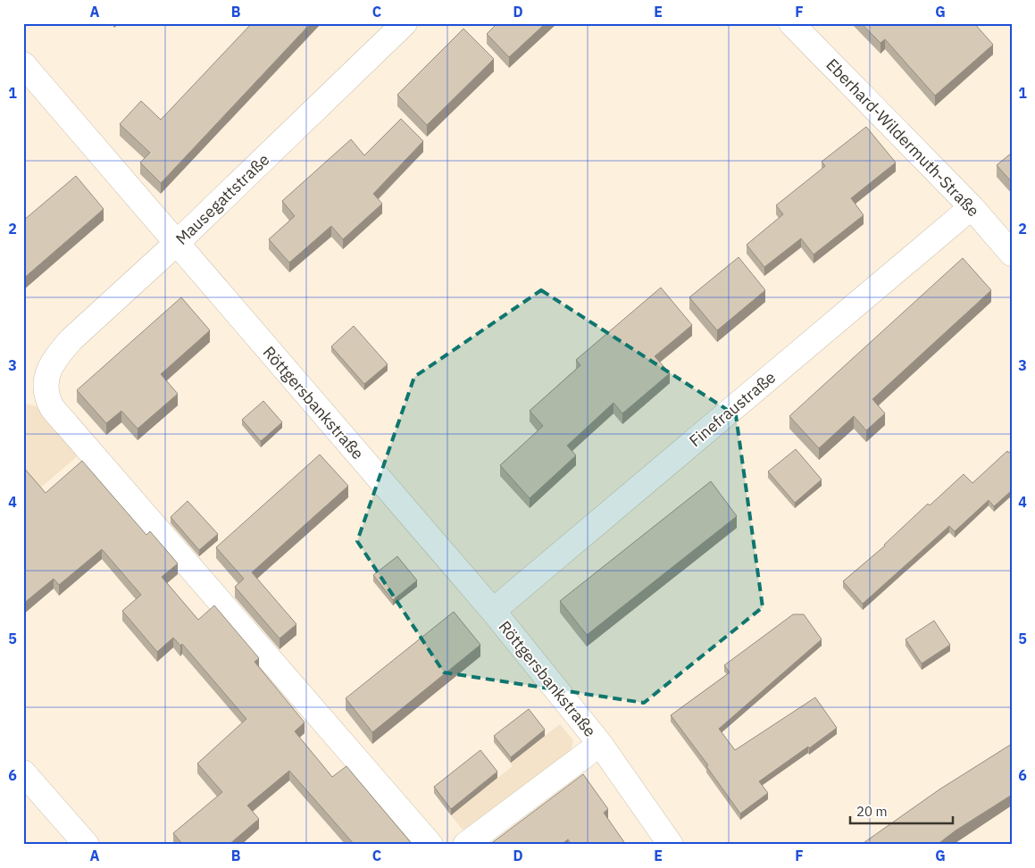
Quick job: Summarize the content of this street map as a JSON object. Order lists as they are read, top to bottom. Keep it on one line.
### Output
{"streets":{"street":["Eberhard-Wildermuth-Straße","Mausegattstraße","Röttgersbankstraße","Finefraustraße"]},"crossings":[["Eberhard-Wildermuth-Straße","Finefraustraße"],["Mausegattstraße","Röttgersbankstraße"],["Röttgersbankstraße","Finefraustraße"]],"scale_bar":"20 m","grid":{"columns":["A","B","C","D","E","F","G"],"rows":["1","2","3","4","5","6"]}}
